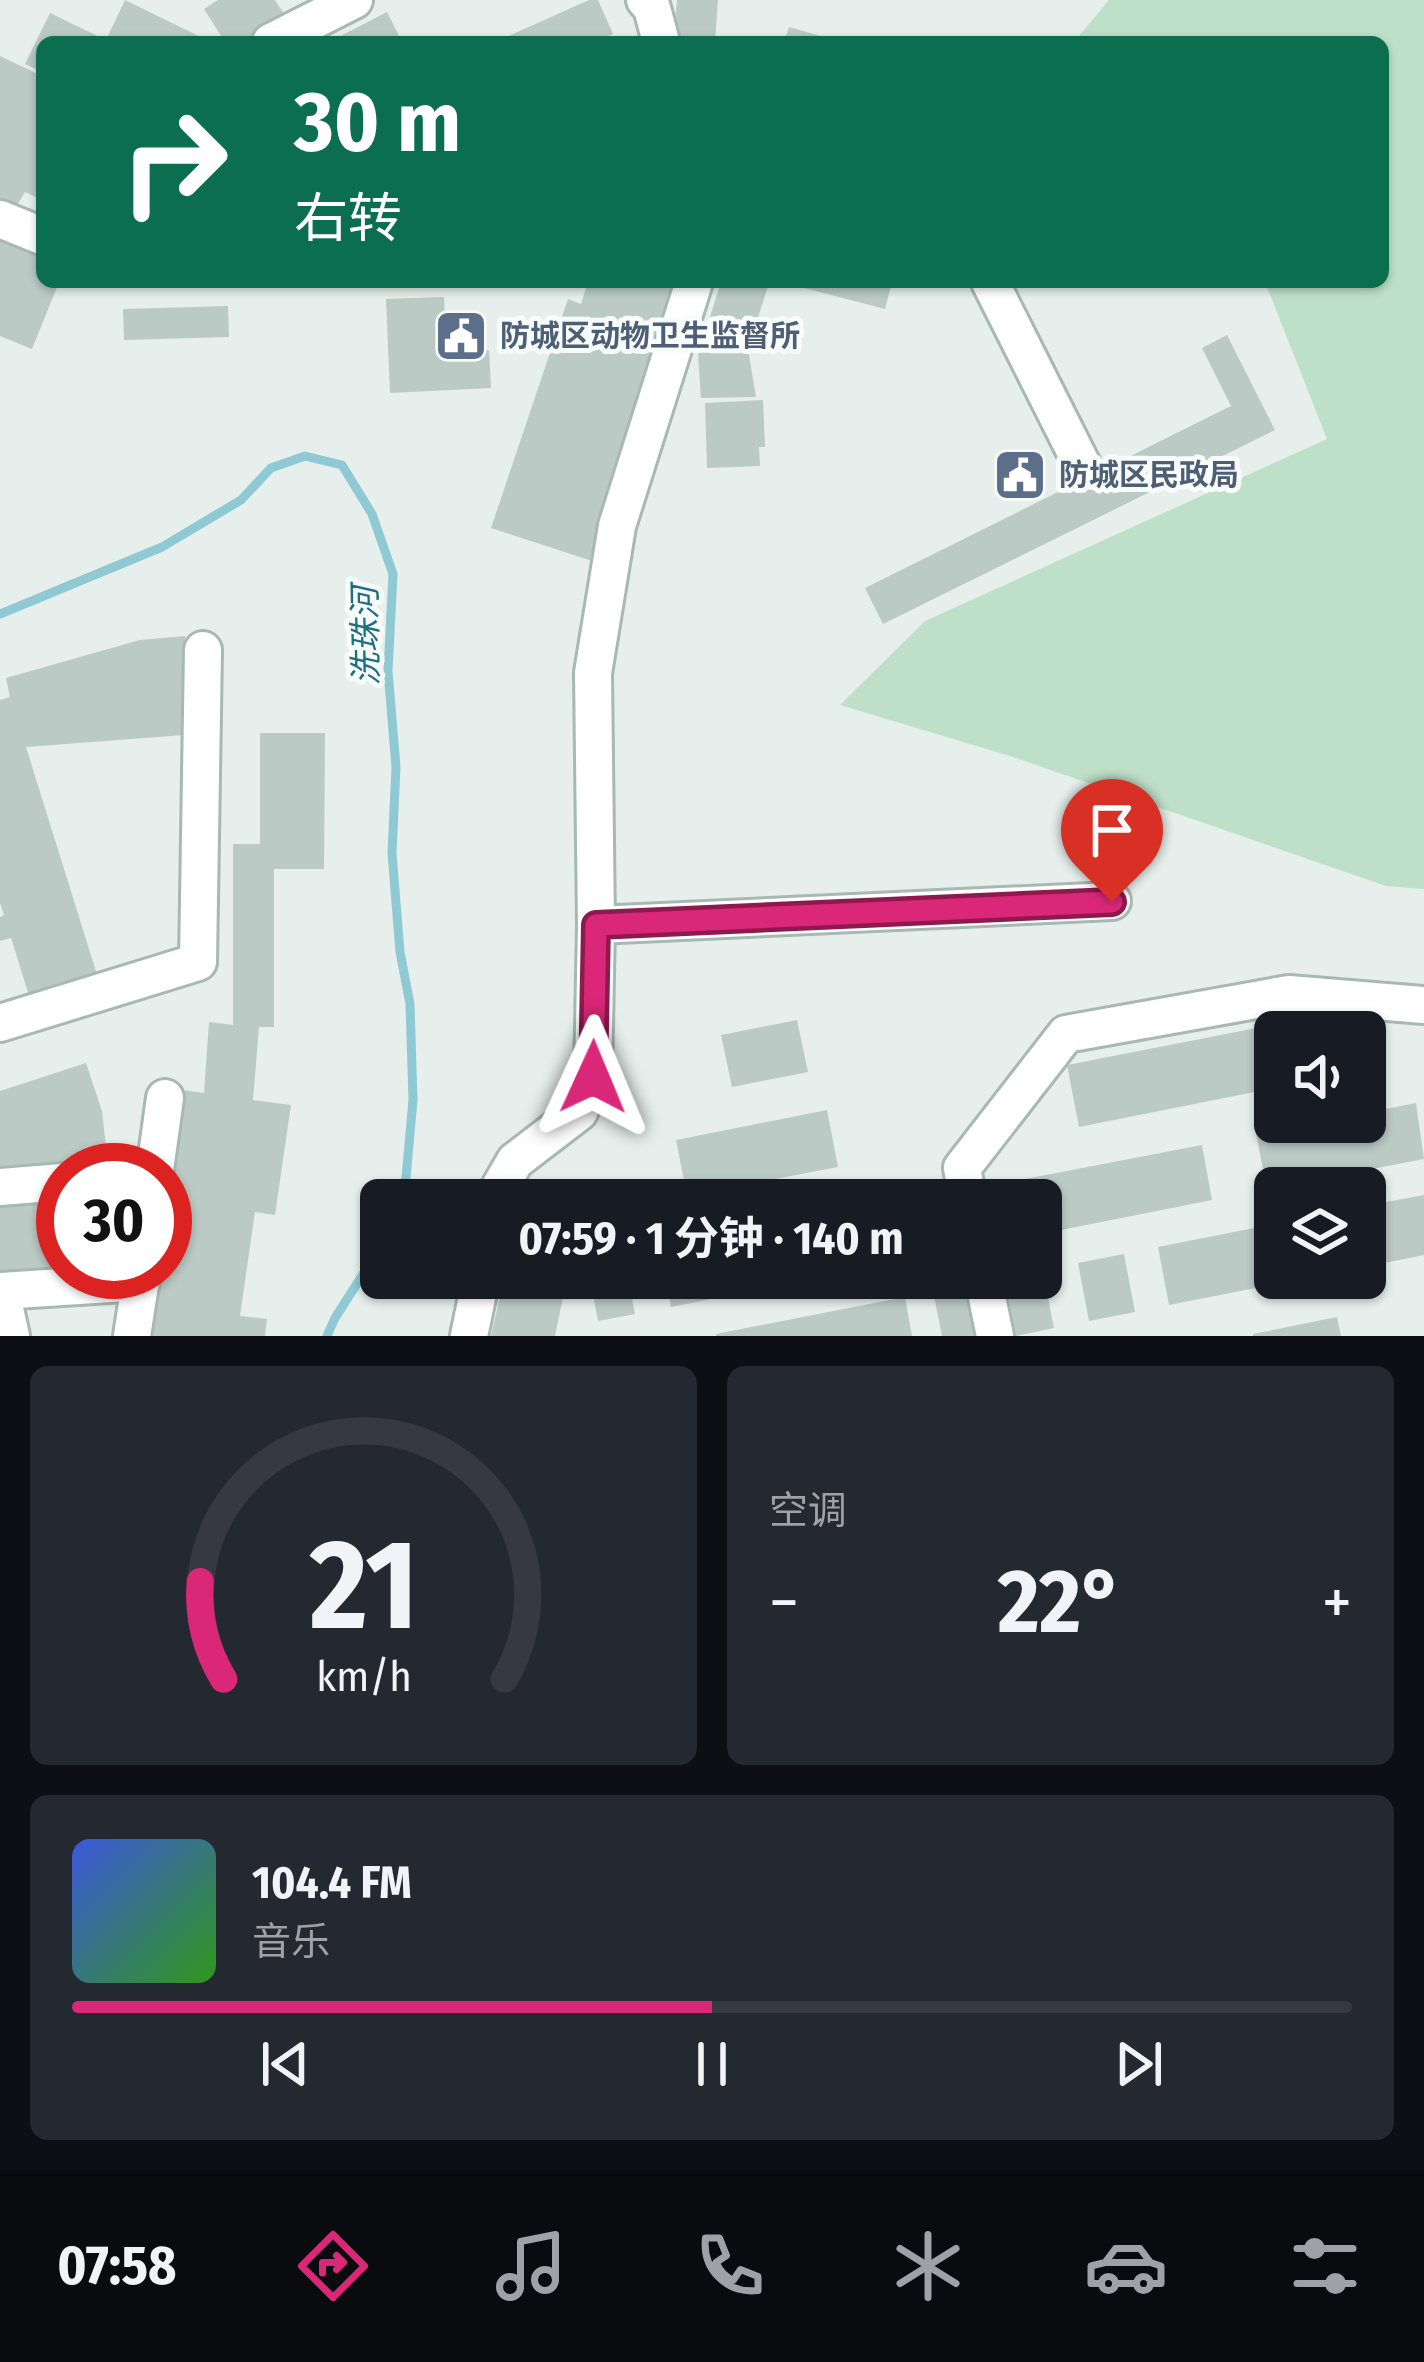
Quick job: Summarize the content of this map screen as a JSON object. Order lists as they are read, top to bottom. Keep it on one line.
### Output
{"water":["洗珠河"],"places":{"public building":["防城区动物卫生监督所","防城区民政局"]},"page":{"turn":["30 m","右转"],"limit":"30","trip":"07:59 · 1 分钟 · 140 m","tile":"空调","heat":["−","22°","+"],"song":["104.4 FM","音乐"],"tabs":"07:58","gauge":["21","km/h"]}}
